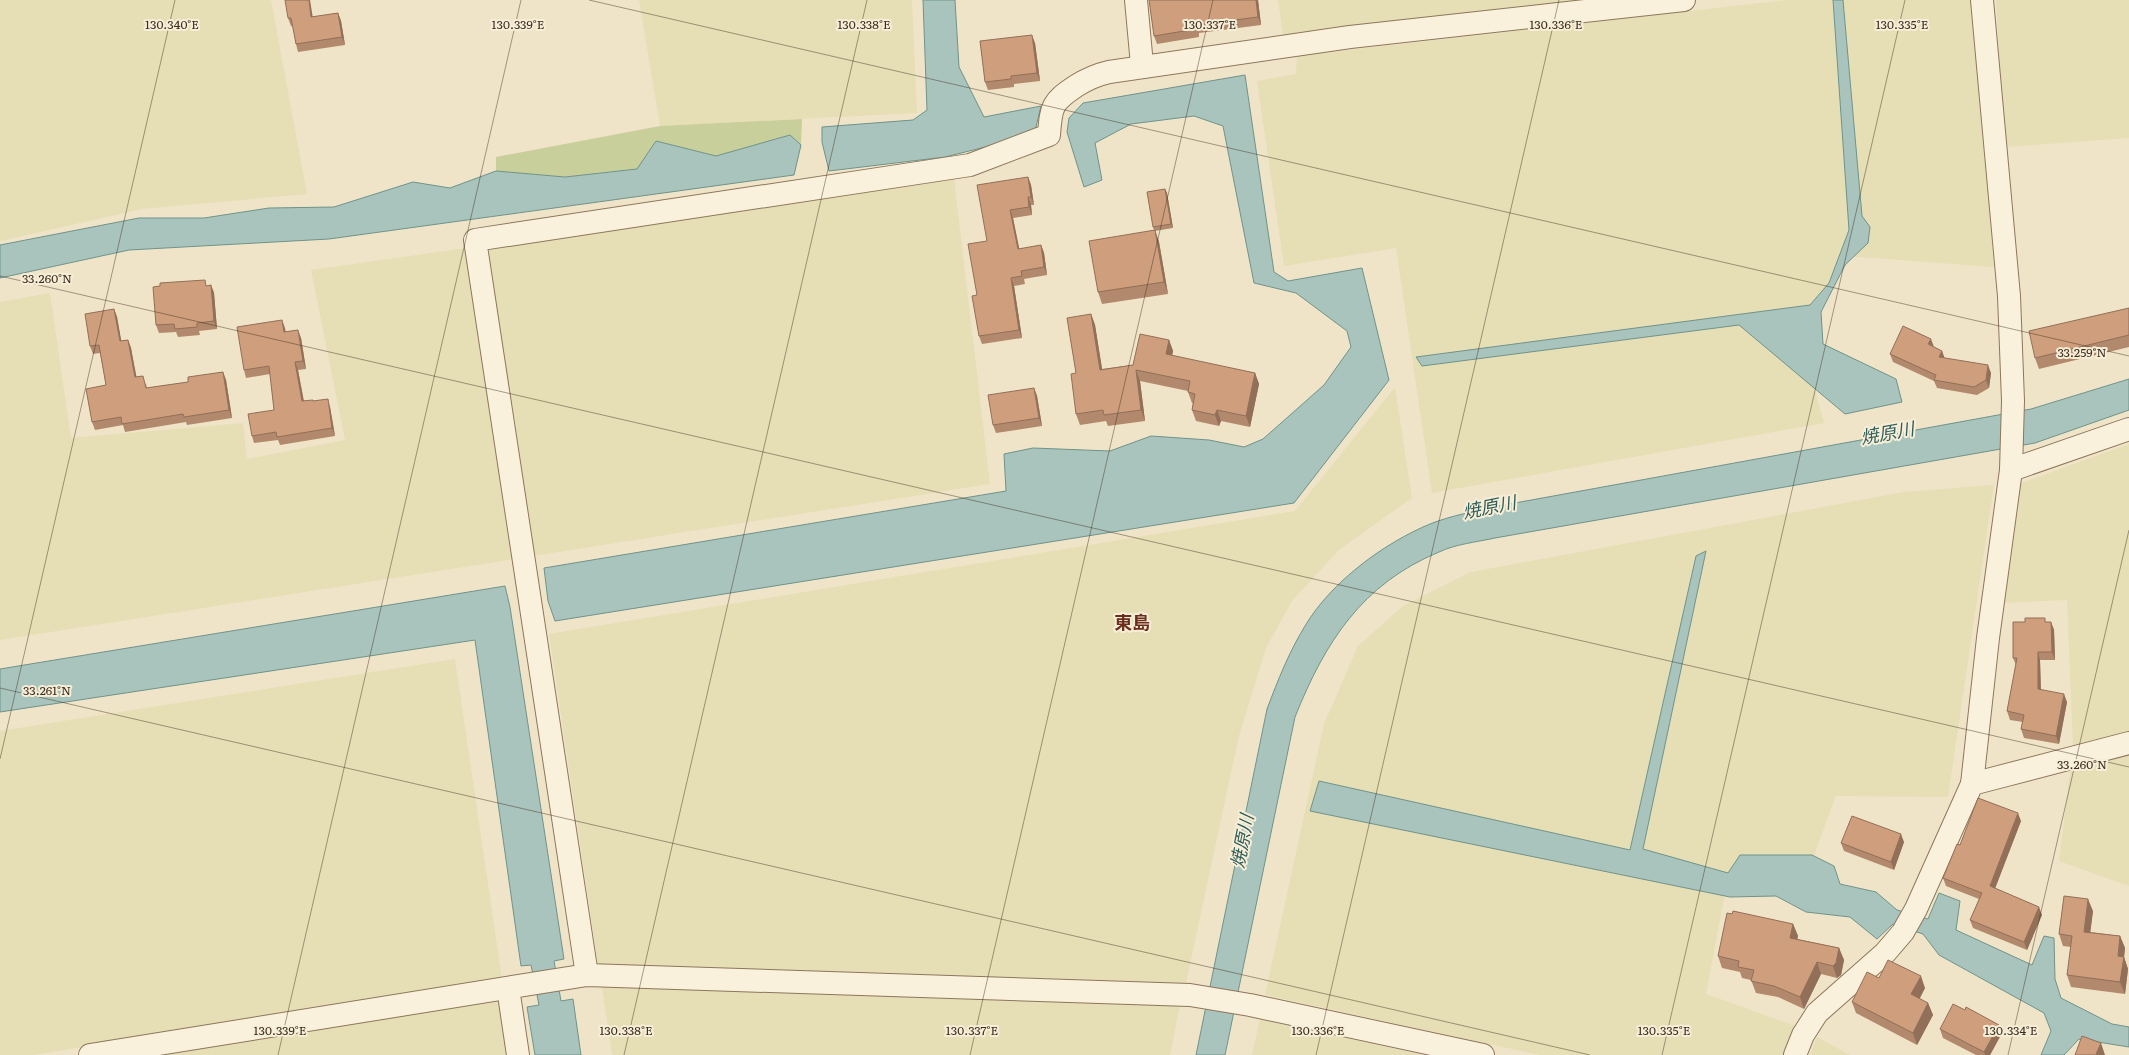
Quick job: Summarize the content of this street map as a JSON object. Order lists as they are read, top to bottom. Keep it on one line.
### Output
{"districts":["東島"],"water":["焼原川"],"coordinates":["130.340°E","130.339°E","130.338°E","130.337°E","130.336°E","130.335°E","33.260°N","33.259°N","33.261°N","130.334°E"]}
